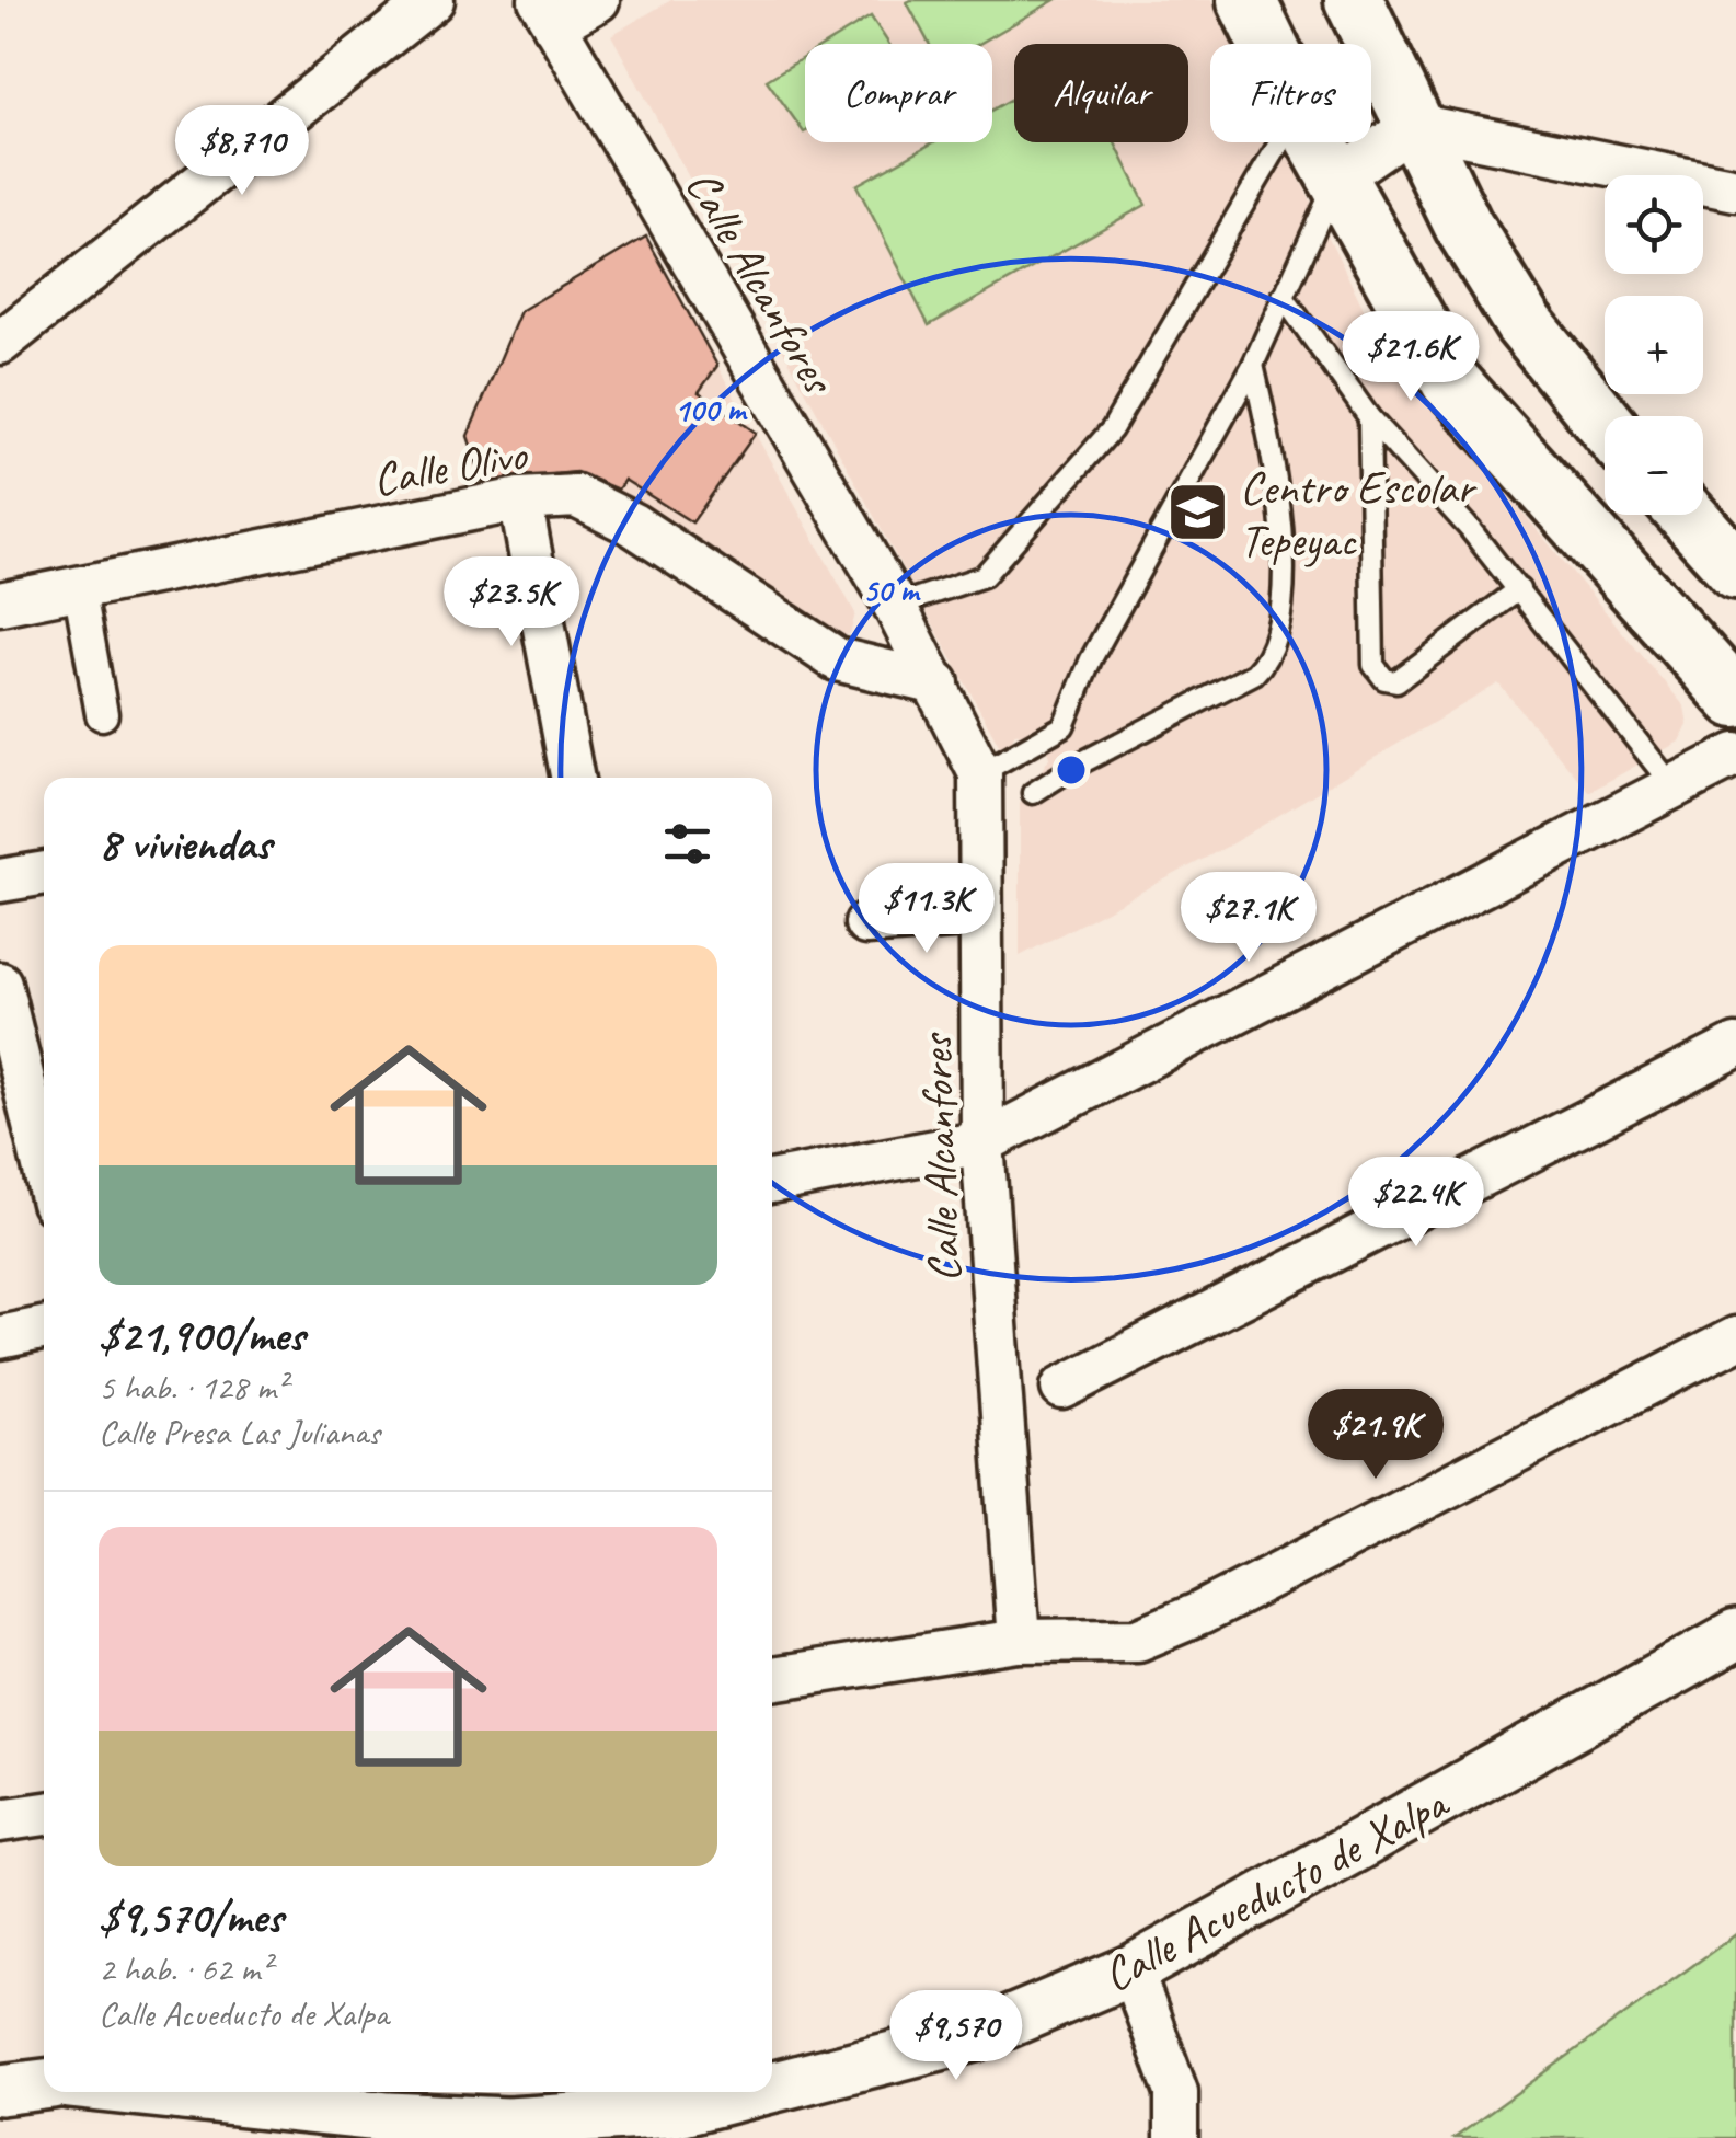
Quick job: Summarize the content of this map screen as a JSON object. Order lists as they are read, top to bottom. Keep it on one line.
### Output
{"streets":{"street":["Calle Alcanfores","Calle Olivo","Calle Acueducto de Xalpa"]},"crossings":[["Calle Alcanfores","Calle Olivo"]],"places":{"school or university":["Centro Escolar Tepeyac"]},"page":{"chip":["Comprar","Alquilar","Filtros"],"price":["$8,710","$21.6K","$23.5K","$11.3K","$27.1K","$22.4K","$21.9K","$9,570"],"map_buttons":["+","−"],"heading":"8 viviendas","list":[{"name":"$21,900/mes","note":"5 hab. · 128 m² · Calle Presa Las Julianas"},{"name":"$9,570/mes","note":"2 hab. · 62 m² · Calle Acueducto de Xalpa"}]},"rings":["100 m","50 m"]}
